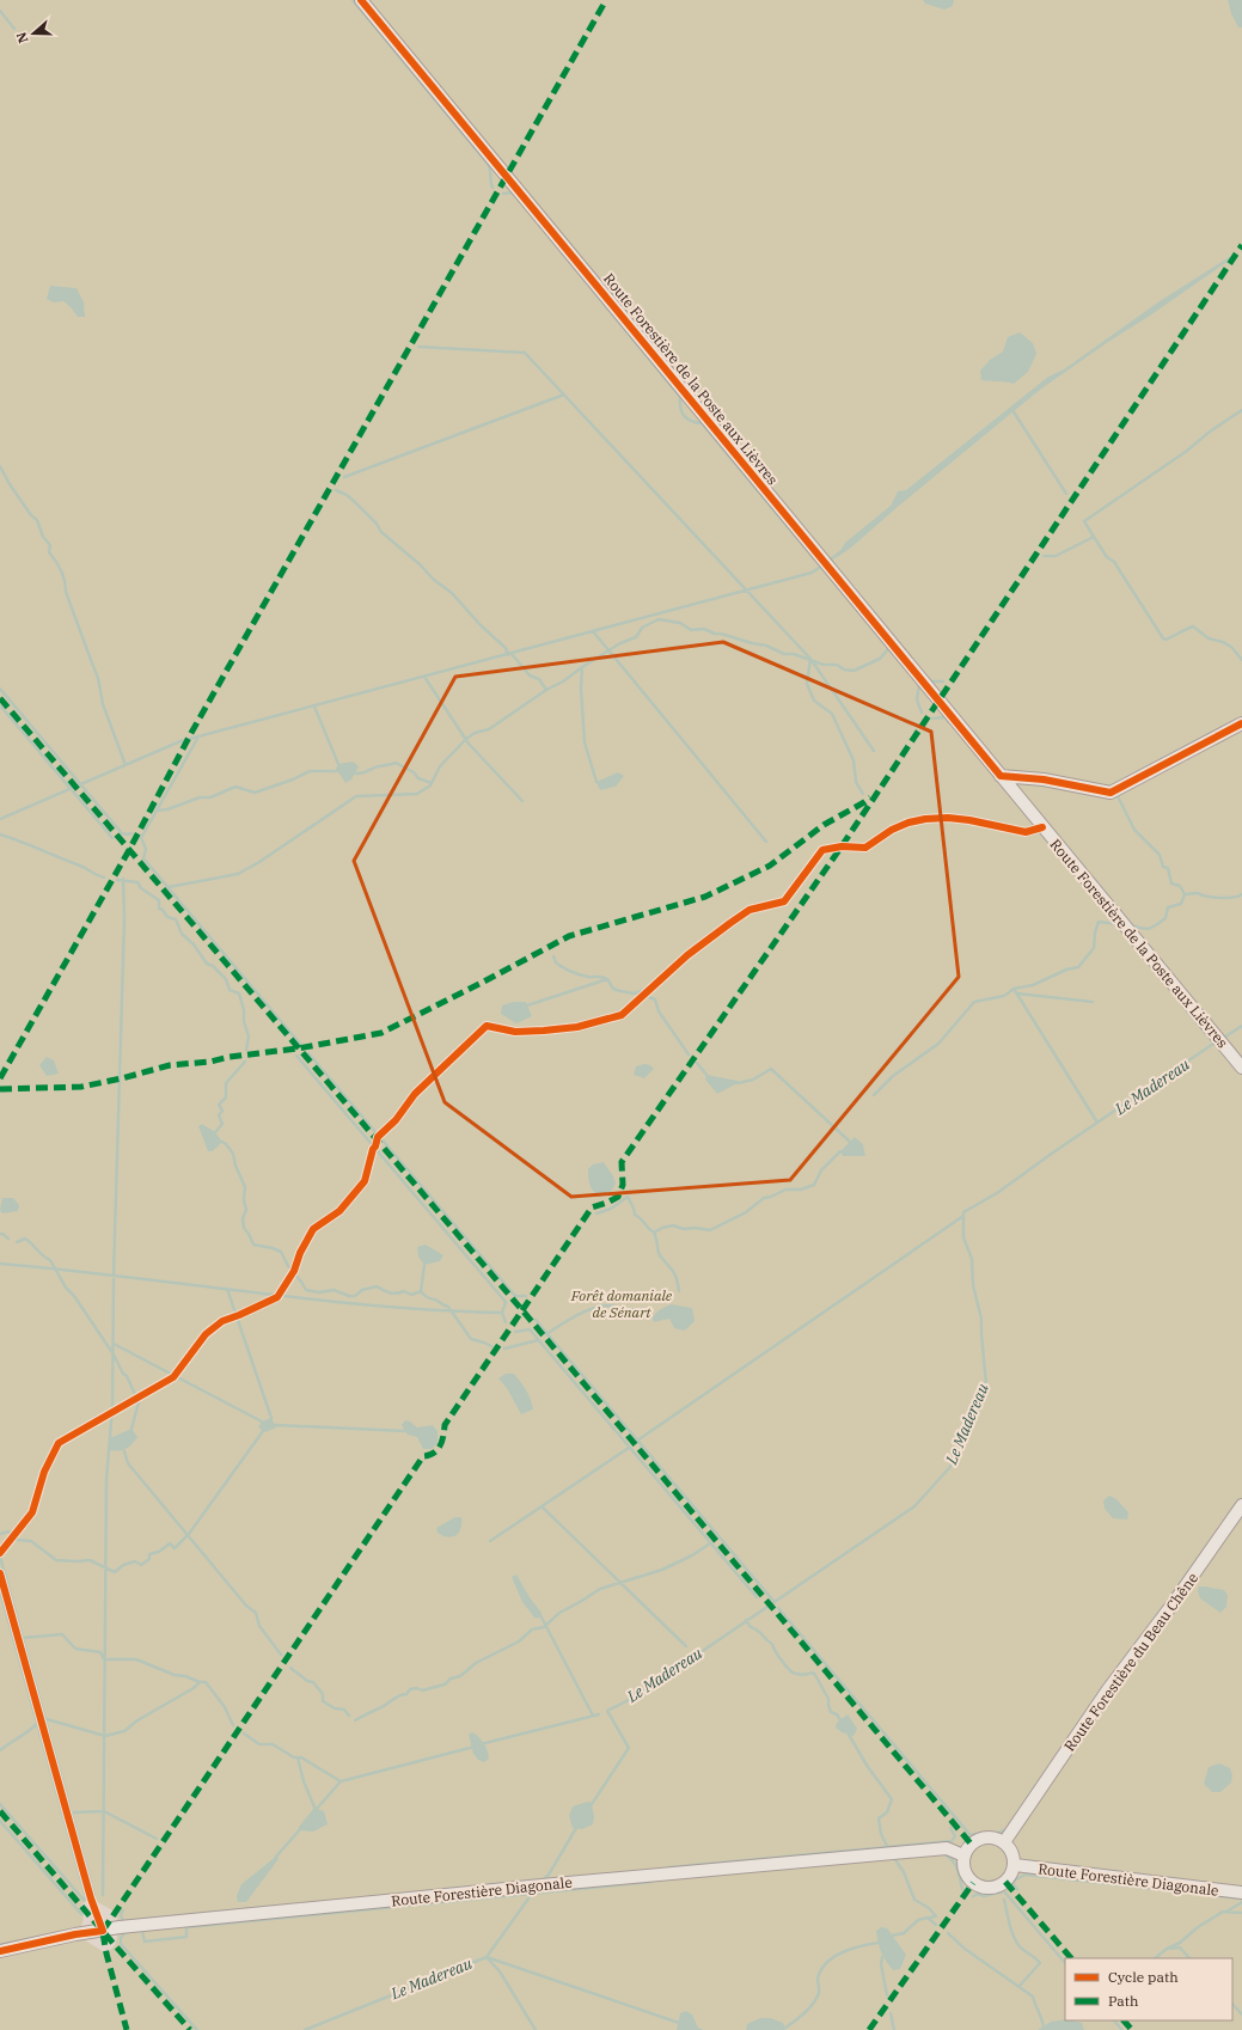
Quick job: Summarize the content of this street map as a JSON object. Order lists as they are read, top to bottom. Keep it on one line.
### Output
{"streets":{"street":["Route Forestière de la Poste aux Lièvres","Route Forestière du Beau Chêne","Route Forestière Diagonale"]},"crossings":[["Route Forestière du Beau Chêne","Route Forestière Diagonale"]],"water":["Le Madereau"],"parks":["Forêt domaniale de Sénart"],"legend":["Cycle path","Path"],"north":"left"}
